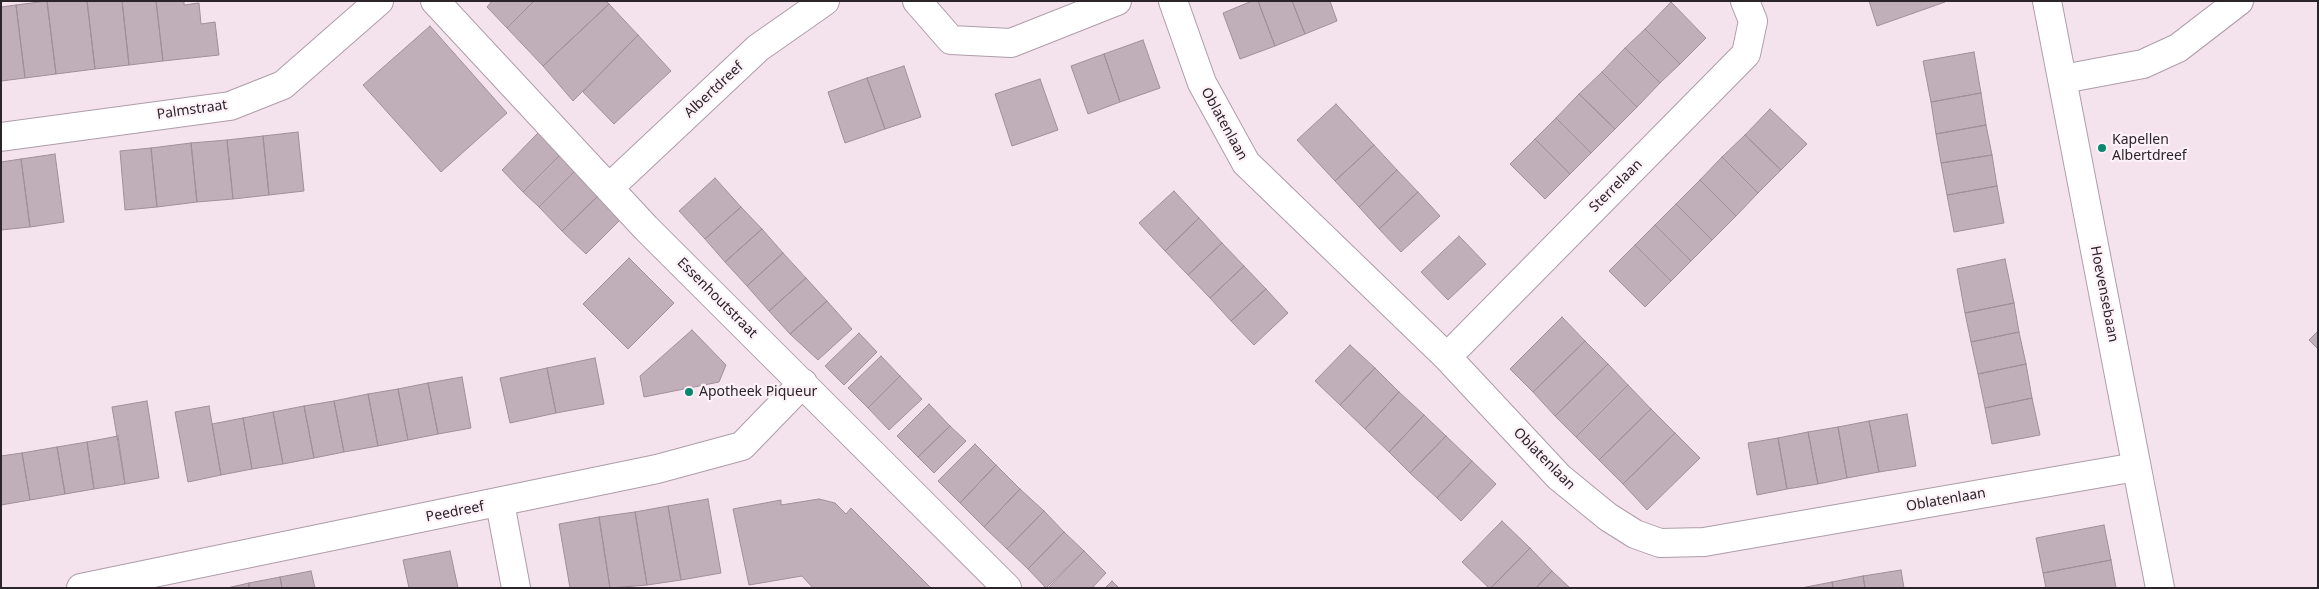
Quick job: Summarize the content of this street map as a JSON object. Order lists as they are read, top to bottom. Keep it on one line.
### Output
{"streets":{"street":["Albertdreef","Palmstraat","Oblatenlaan","Sterrelaan","Hoevensebaan","Essenhoutstraat","Peedreef"]},"crossings":[["Albertdreef","Essenhoutstraat"],["Oblatenlaan","Sterrelaan"],["Oblatenlaan","Hoevensebaan"],["Essenhoutstraat","Peedreef"]],"places":["Kapellen Albertdreef","Apotheek Piqueur"]}
